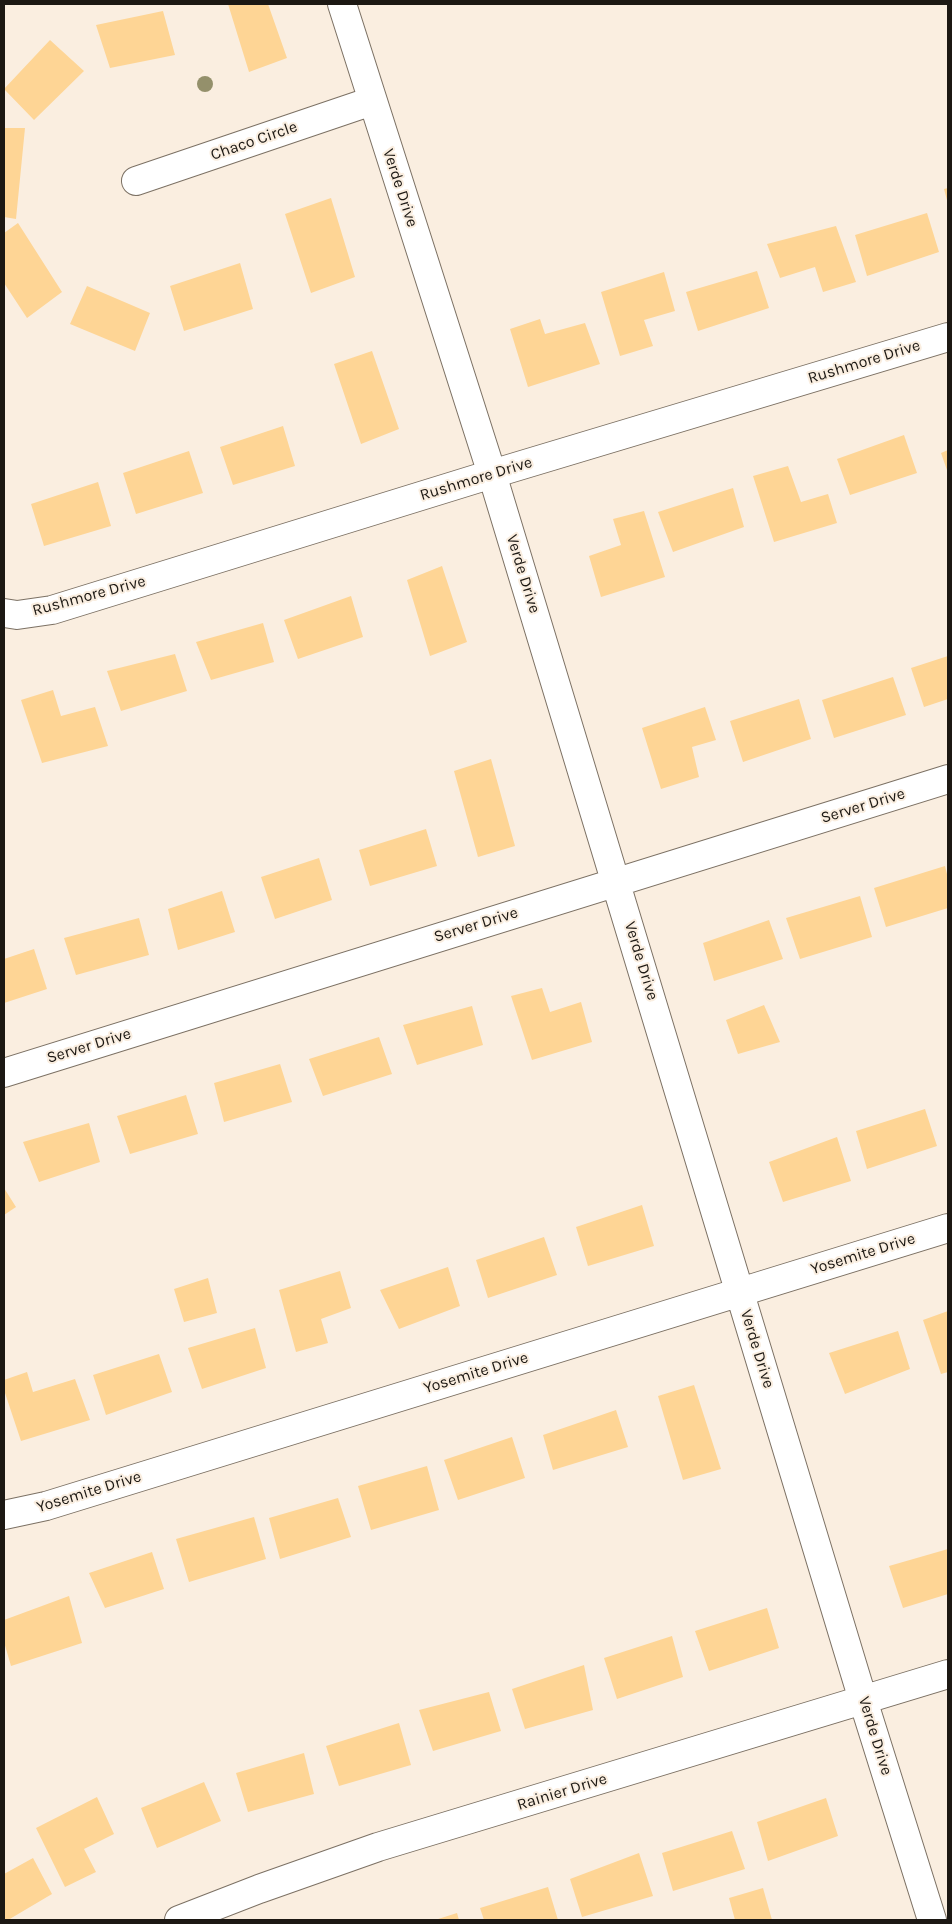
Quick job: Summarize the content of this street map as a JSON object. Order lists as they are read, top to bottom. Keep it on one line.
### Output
{"streets":{"street":["Chaco Circle","Verde Drive","Rushmore Drive","Server Drive","Yosemite Drive","Rainier Drive"]},"crossings":[["Chaco Circle","Verde Drive"],["Verde Drive","Rushmore Drive"],["Verde Drive","Server Drive"],["Verde Drive","Yosemite Drive"],["Verde Drive","Rainier Drive"]]}
